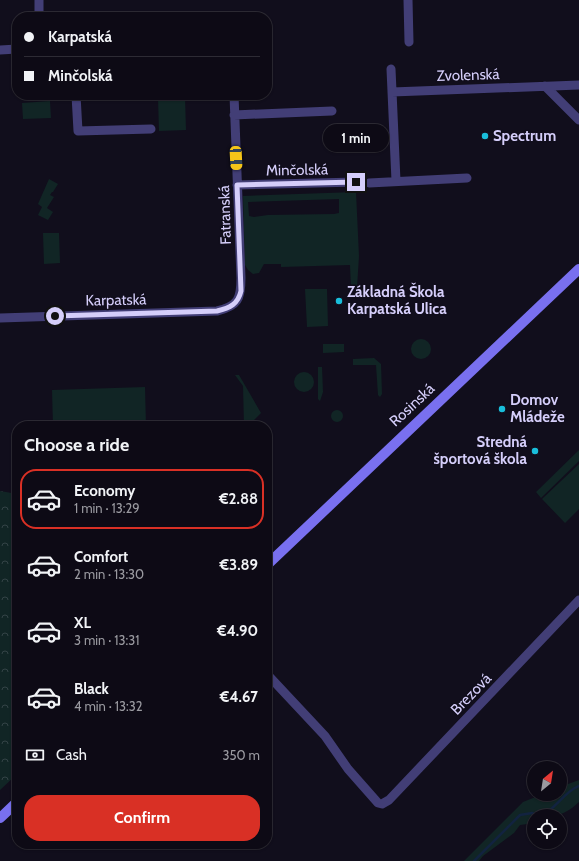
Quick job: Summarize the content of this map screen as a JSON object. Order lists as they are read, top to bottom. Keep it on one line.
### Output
{"streets":{"street":["Zvolenská","Minčolská","Fatranská","Karpatská","Rosinská","Brezová"]},"crossings":[["Minčolská","Fatranská"],["Fatranská","Karpatská"]],"places":["Spectrum","Základná Škola Karpatská Ulica","Domov Mládeže","Stredná športová škola"],"north":"top right","page":{"banner":["Karpatská","Minčolská"],"bubble":"1 min","heading":"Choose a ride","list":[{"name":"Economy","note":"1 min · 13:29","value":"€2.88"},{"name":"Comfort","note":"2 min · 13:30","value":"€3.89"},{"name":"XL","note":"3 min · 13:31","value":"€4.90"},{"name":"Black","note":"4 min · 13:32","value":"€4.67"}],"pay":["Cash","350 m"],"buttons":"Confirm"}}
